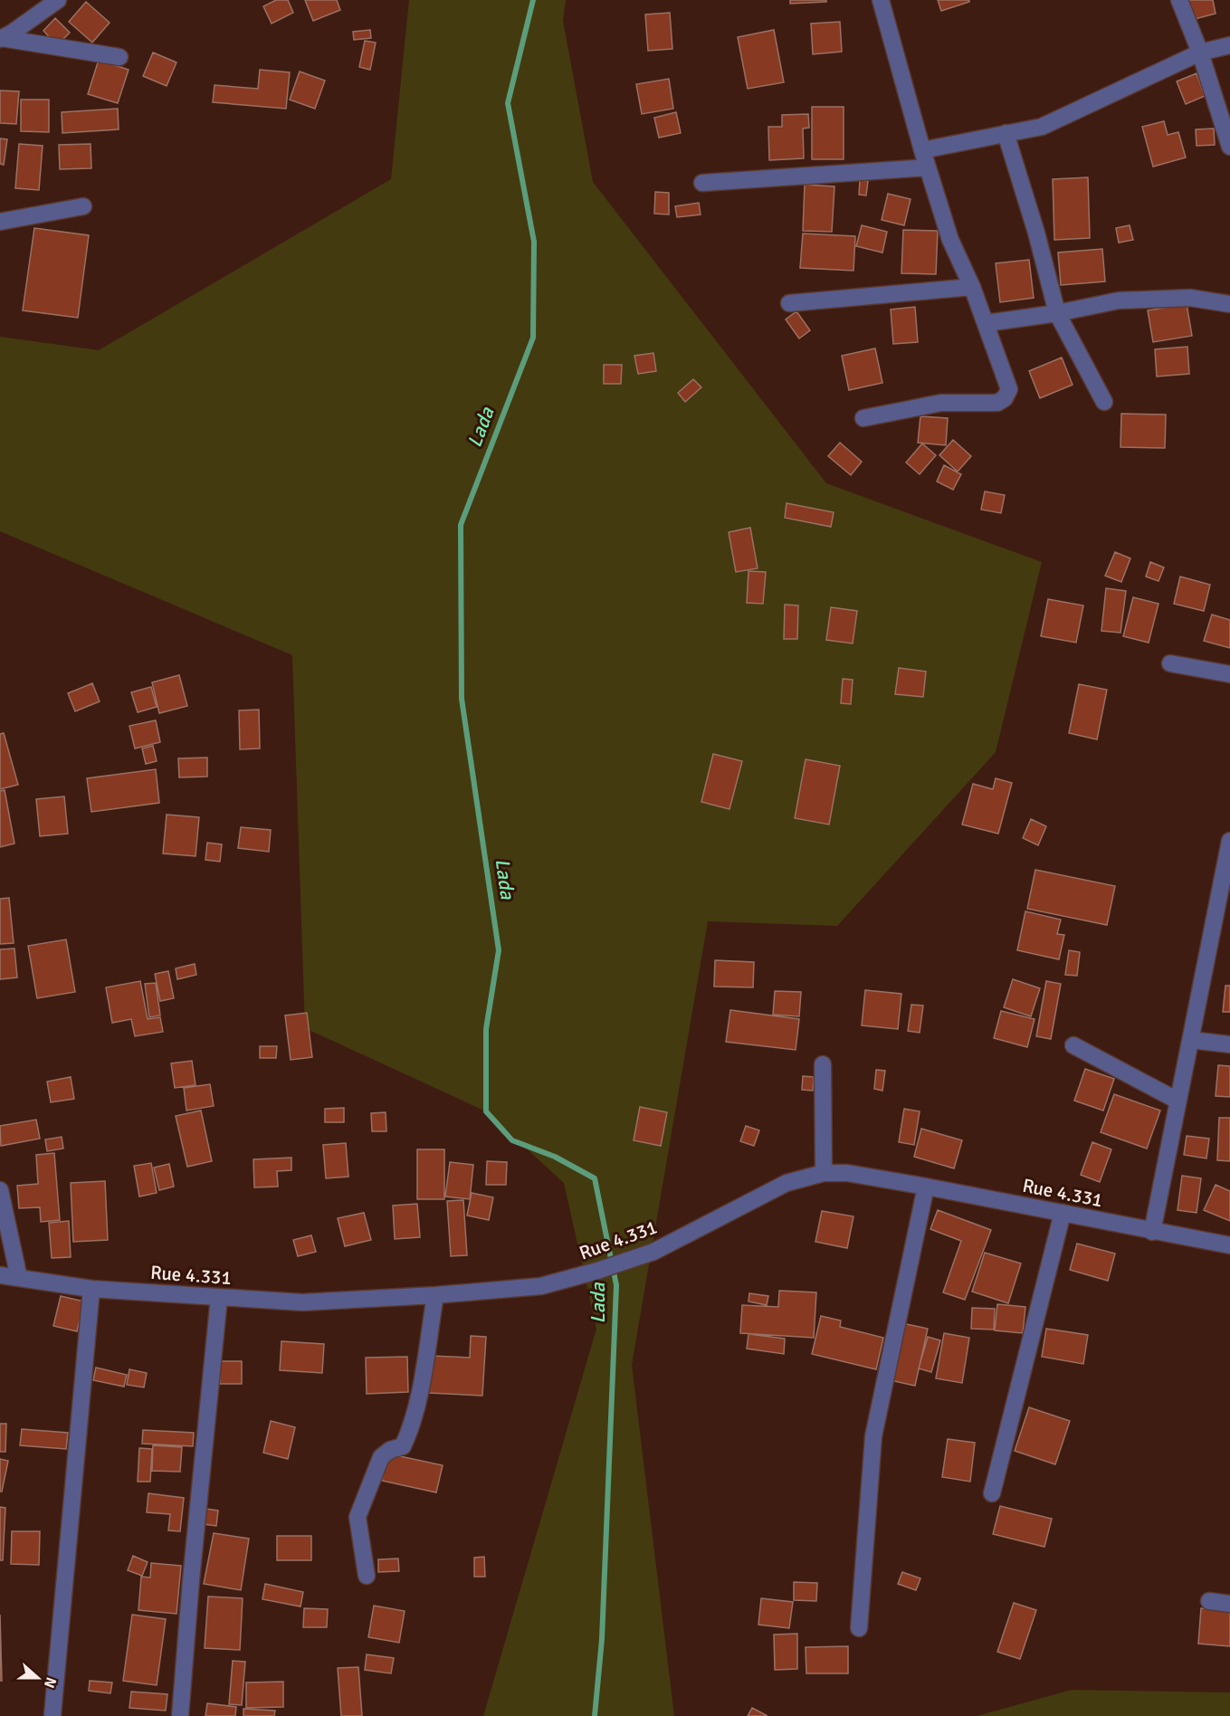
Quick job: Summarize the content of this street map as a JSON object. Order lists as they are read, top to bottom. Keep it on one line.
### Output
{"streets":{"street":["Rue 4.331"]},"water":["Lada"],"north":"right"}
